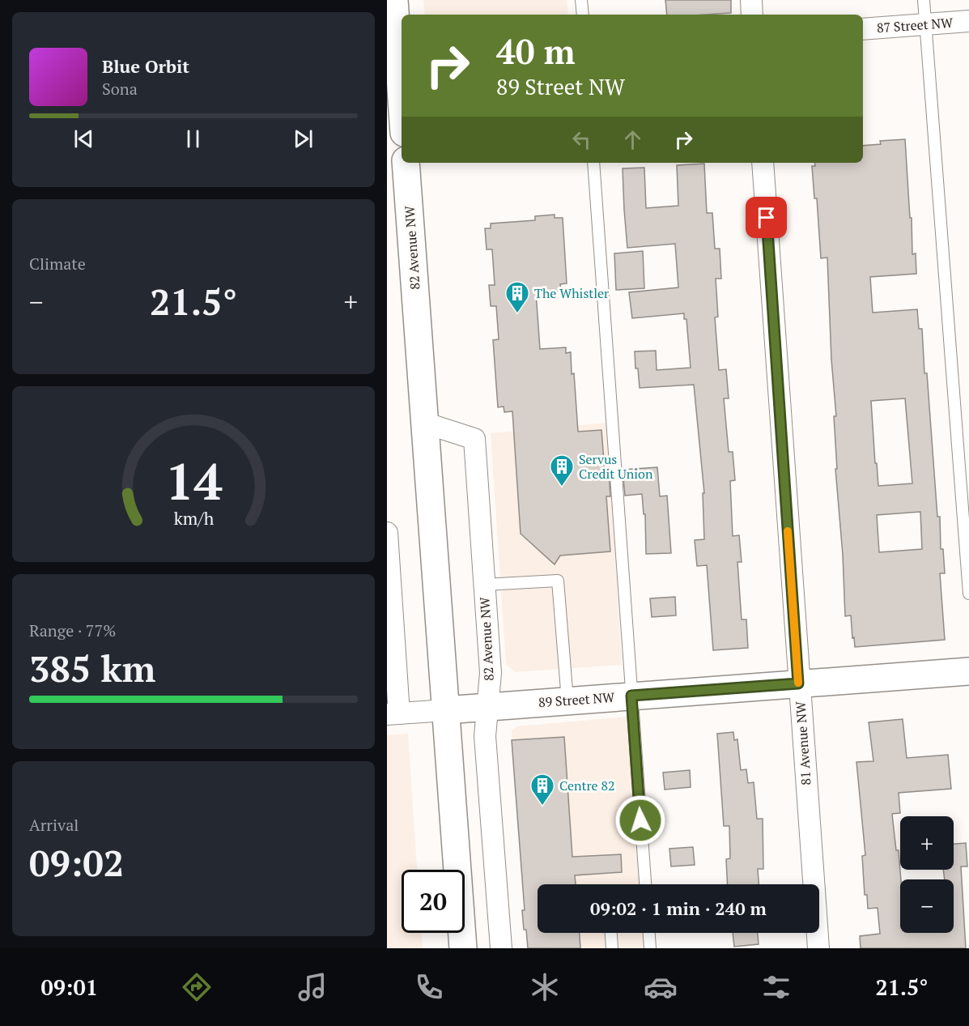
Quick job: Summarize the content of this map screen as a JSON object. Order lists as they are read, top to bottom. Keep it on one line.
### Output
{"streets":{"main road":["82 Avenue NW","89 Street NW"],"street":["87 Street NW","81 Avenue NW"]},"crossings":[["82 Avenue NW","89 Street NW"],["89 Street NW","81 Avenue NW"]],"places":{"building":["The Whistler","Servus Credit Union","Centre 82"]},"page":{"turn":["40 m","89 Street NW"],"song":["Blue Orbit","Sona"],"tile":["Climate",["Range · 77%","385 km"],["Arrival","09:02"]],"heat":["−","21.5°","+"],"map_buttons":["+","−"],"limit":"20","trip":"09:02 · 1 min · 240 m","tabs":["09:01","21.5°"],"gauge":["14","km/h"]}}
